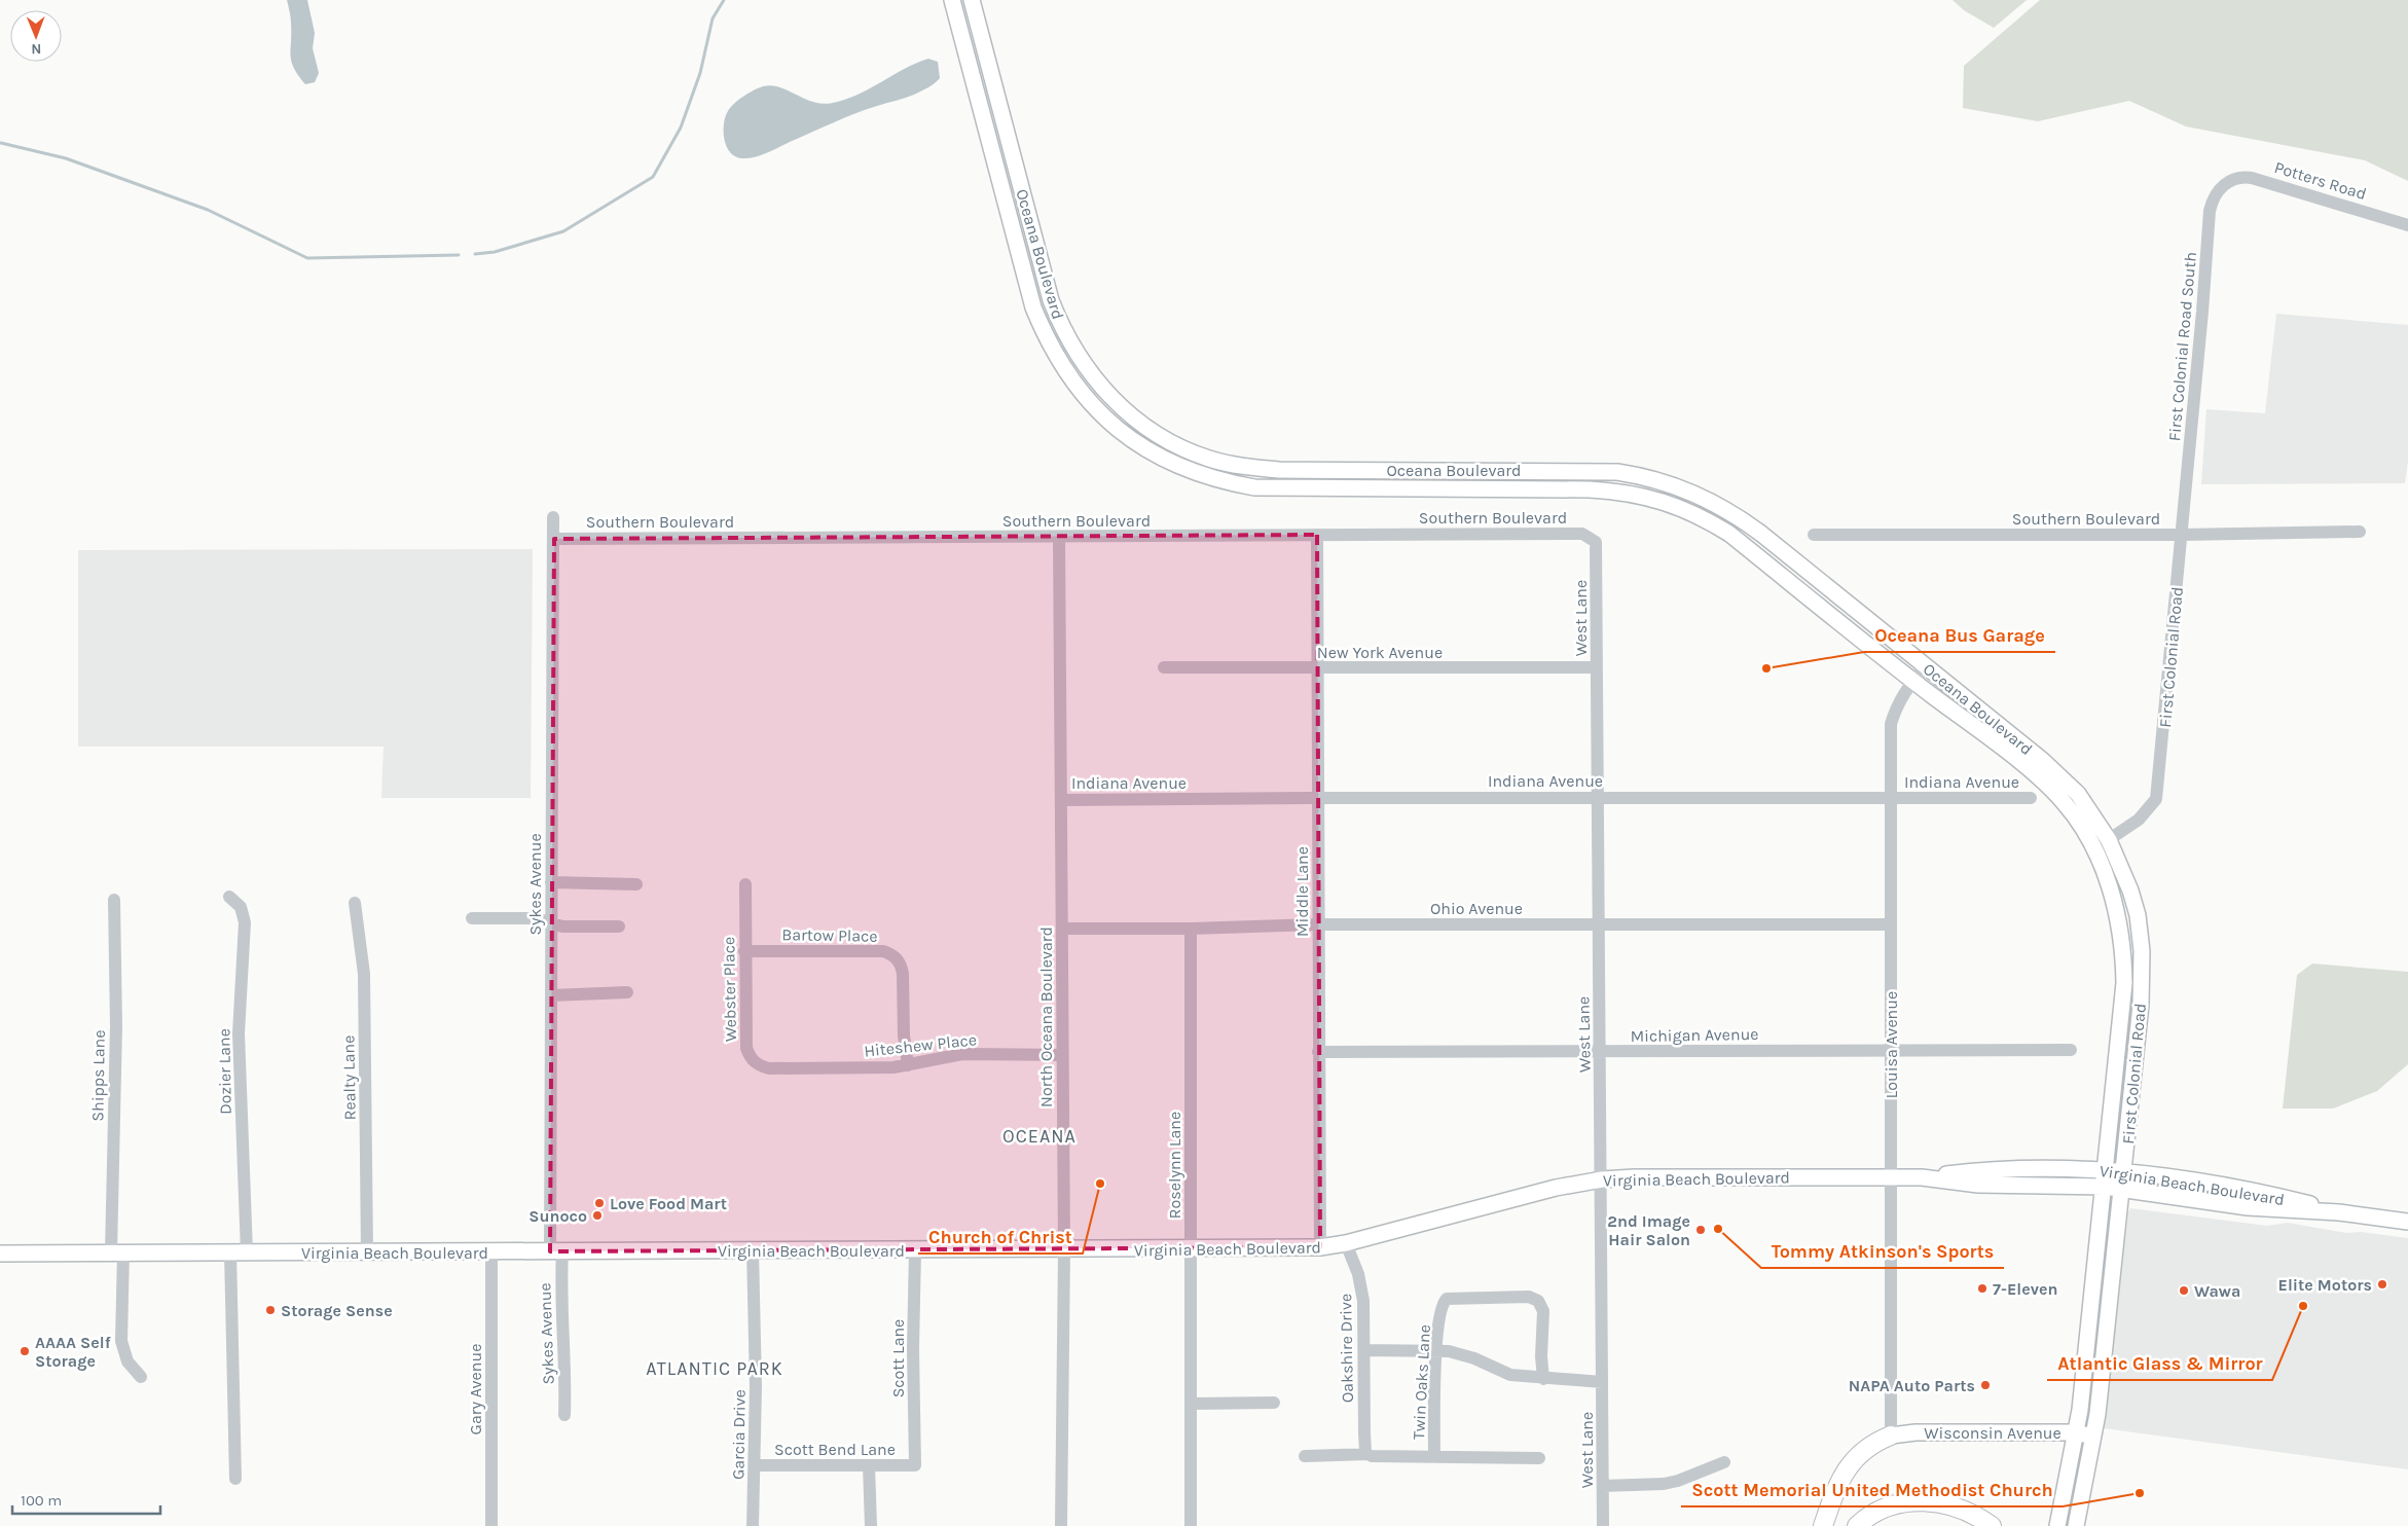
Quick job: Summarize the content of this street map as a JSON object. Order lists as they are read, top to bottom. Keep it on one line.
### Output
{"streets":{"main road":["Oceana Boulevard","First Colonial Road","Virginia Beach Boulevard","Wisconsin Avenue"],"street":["Potters Road","First Colonial Road South","Southern Boulevard","West Lane","New York Avenue","Indiana Avenue","Sykes Avenue","Middle Lane","Ohio Avenue","Bartow Place","Webster Place","North Oceana Boulevard","Michigan Avenue","Hiteshew Place","Louisa Avenue","Dozier Lane","Shipps Lane","Realty Lane","Roselynn Lane","Oakshire Drive","Scott Lane","Twin Oaks Lane","Gary Avenue","Garcia Drive","Scott Bend Lane"]},"crossings":[["Potters Road","First Colonial Road South"],["Oceana Boulevard","First Colonial Road"],["Oceana Boulevard","Louisa Avenue"],["First Colonial Road South","First Colonial Road"],["Southern Boulevard","West Lane"],["Southern Boulevard","First Colonial Road"],["Southern Boulevard","Sykes Avenue"],["Southern Boulevard","Middle Lane"],["Southern Boulevard","North Oceana Boulevard"],["West Lane","New York Avenue"],["West Lane","Indiana Avenue"],["West Lane","Ohio Avenue"],["West Lane","Michigan Avenue"],["West Lane","Virginia Beach Boulevard"],["New York Avenue","Middle Lane"],["First Colonial Road","Virginia Beach Boulevard"],["First Colonial Road","Wisconsin Avenue"],["Indiana Avenue","Middle Lane"],["Indiana Avenue","North Oceana Boulevard"],["Indiana Avenue","Louisa Avenue"],["Sykes Avenue","Virginia Beach Boulevard"],["Middle Lane","Ohio Avenue"],["Middle Lane","Michigan Avenue"],["Middle Lane","Virginia Beach Boulevard"],["Ohio Avenue","North Oceana Boulevard"],["Ohio Avenue","Louisa Avenue"],["Ohio Avenue","Roselynn Lane"],["Bartow Place","Webster Place"],["Bartow Place","Hiteshew Place"],["Webster Place","Hiteshew Place"],["North Oceana Boulevard","Hiteshew Place"],["North Oceana Boulevard","Virginia Beach Boulevard"],["Michigan Avenue","Louisa Avenue"],["Louisa Avenue","Virginia Beach Boulevard"],["Louisa Avenue","Wisconsin Avenue"],["Dozier Lane","Virginia Beach Boulevard"],["Shipps Lane","Virginia Beach Boulevard"],["Realty Lane","Virginia Beach Boulevard"],["Roselynn Lane","Virginia Beach Boulevard"],["Virginia Beach Boulevard","Oakshire Drive"],["Virginia Beach Boulevard","Scott Lane"],["Virginia Beach Boulevard","Gary Avenue"],["Virginia Beach Boulevard","Garcia Drive"],["Oakshire Drive","Twin Oaks Lane"],["Scott Lane","Scott Bend Lane"],["Garcia Drive","Scott Bend Lane"]],"districts":["OCEANA","ATLANTIC PARK"],"places":["Oceana Bus Garage","Church of Christ","Love Food Mart","Sunoco","Tommy Atkinson's Sports","2nd Image Hair Salon","Elite Motors","7-Eleven","Wawa","Atlantic Glass & Mirror","Storage Sense","AAAA Self Storage","NAPA Auto Parts","Scott Memorial United Methodist Church"],"scale_bar":"100 m","north":"bottom"}
